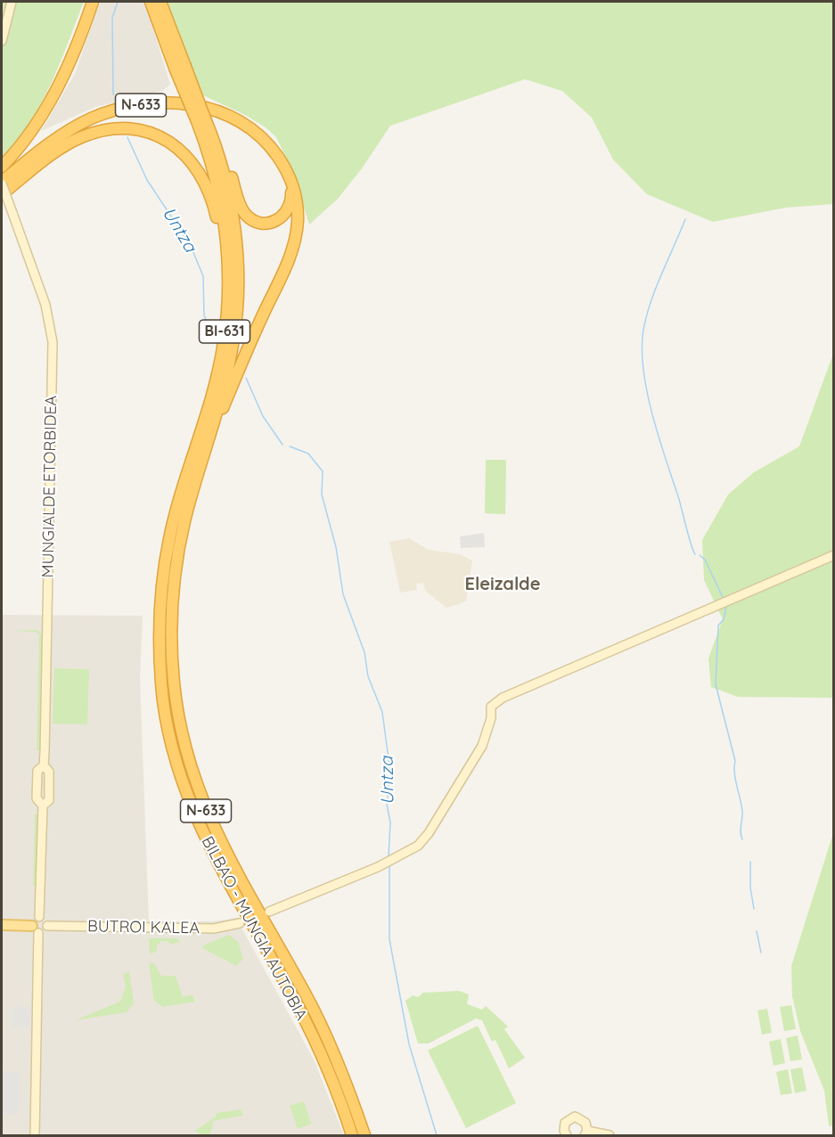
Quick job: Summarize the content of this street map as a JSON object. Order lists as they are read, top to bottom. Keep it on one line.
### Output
{"streets":{"highway":["N-633","BI-631","BILBAO - MUNGIA AUTOBIA"],"street":["MUNGIALDE ETORBIDEA","BUTROI KALEA"]},"crossings":[["N-633","MUNGIALDE ETORBIDEA"],["N-633","BILBAO - MUNGIA AUTOBIA"],["MUNGIALDE ETORBIDEA","BUTROI KALEA"]],"districts":["Eleizalde"],"water":["Untza"]}
